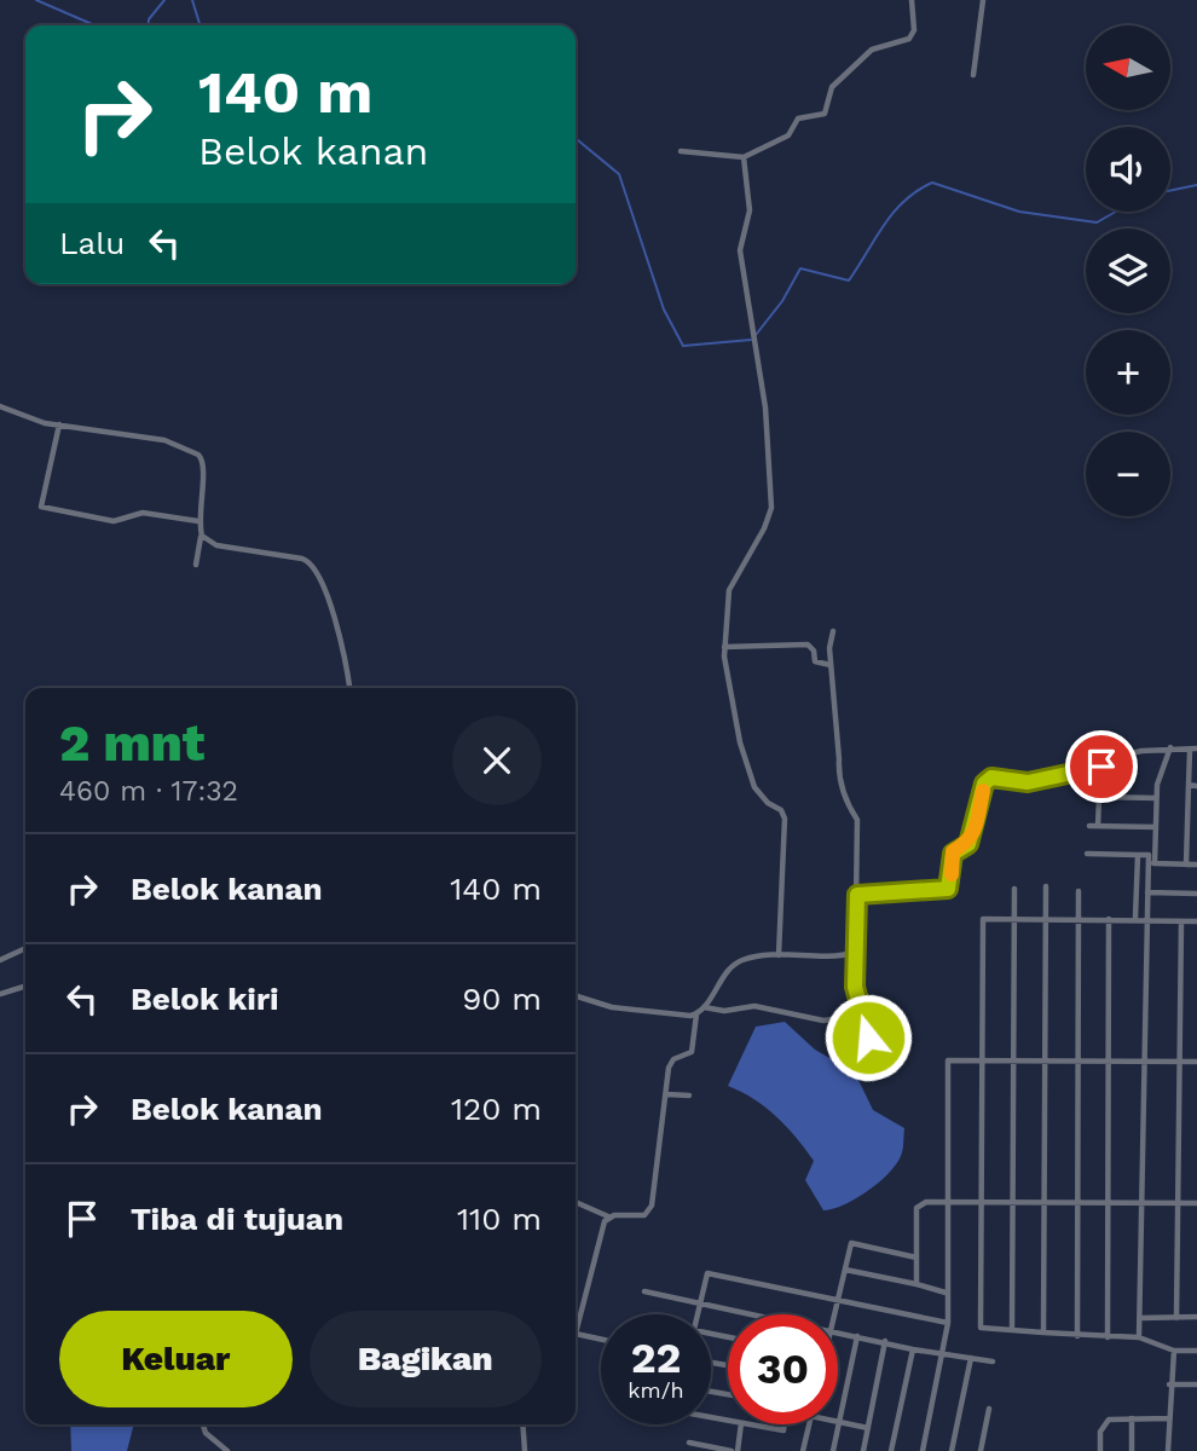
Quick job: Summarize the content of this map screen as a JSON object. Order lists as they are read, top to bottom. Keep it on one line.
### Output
{"north":"left","page":{"map_buttons":["+","−"],"turn":["140 m","Belok kanan"],"then":"Lalu","heading":["2 mnt","460 m · 17:32"],"list":[{"name":"Belok kanan","value":"140 m"},{"name":"Belok kiri","value":"90 m"},{"name":"Belok kanan","value":"120 m"},{"name":"Tiba di tujuan","value":"110 m"}],"buttons":["Keluar","Bagikan"],"speed":"22 km/h","limit":"30"}}
